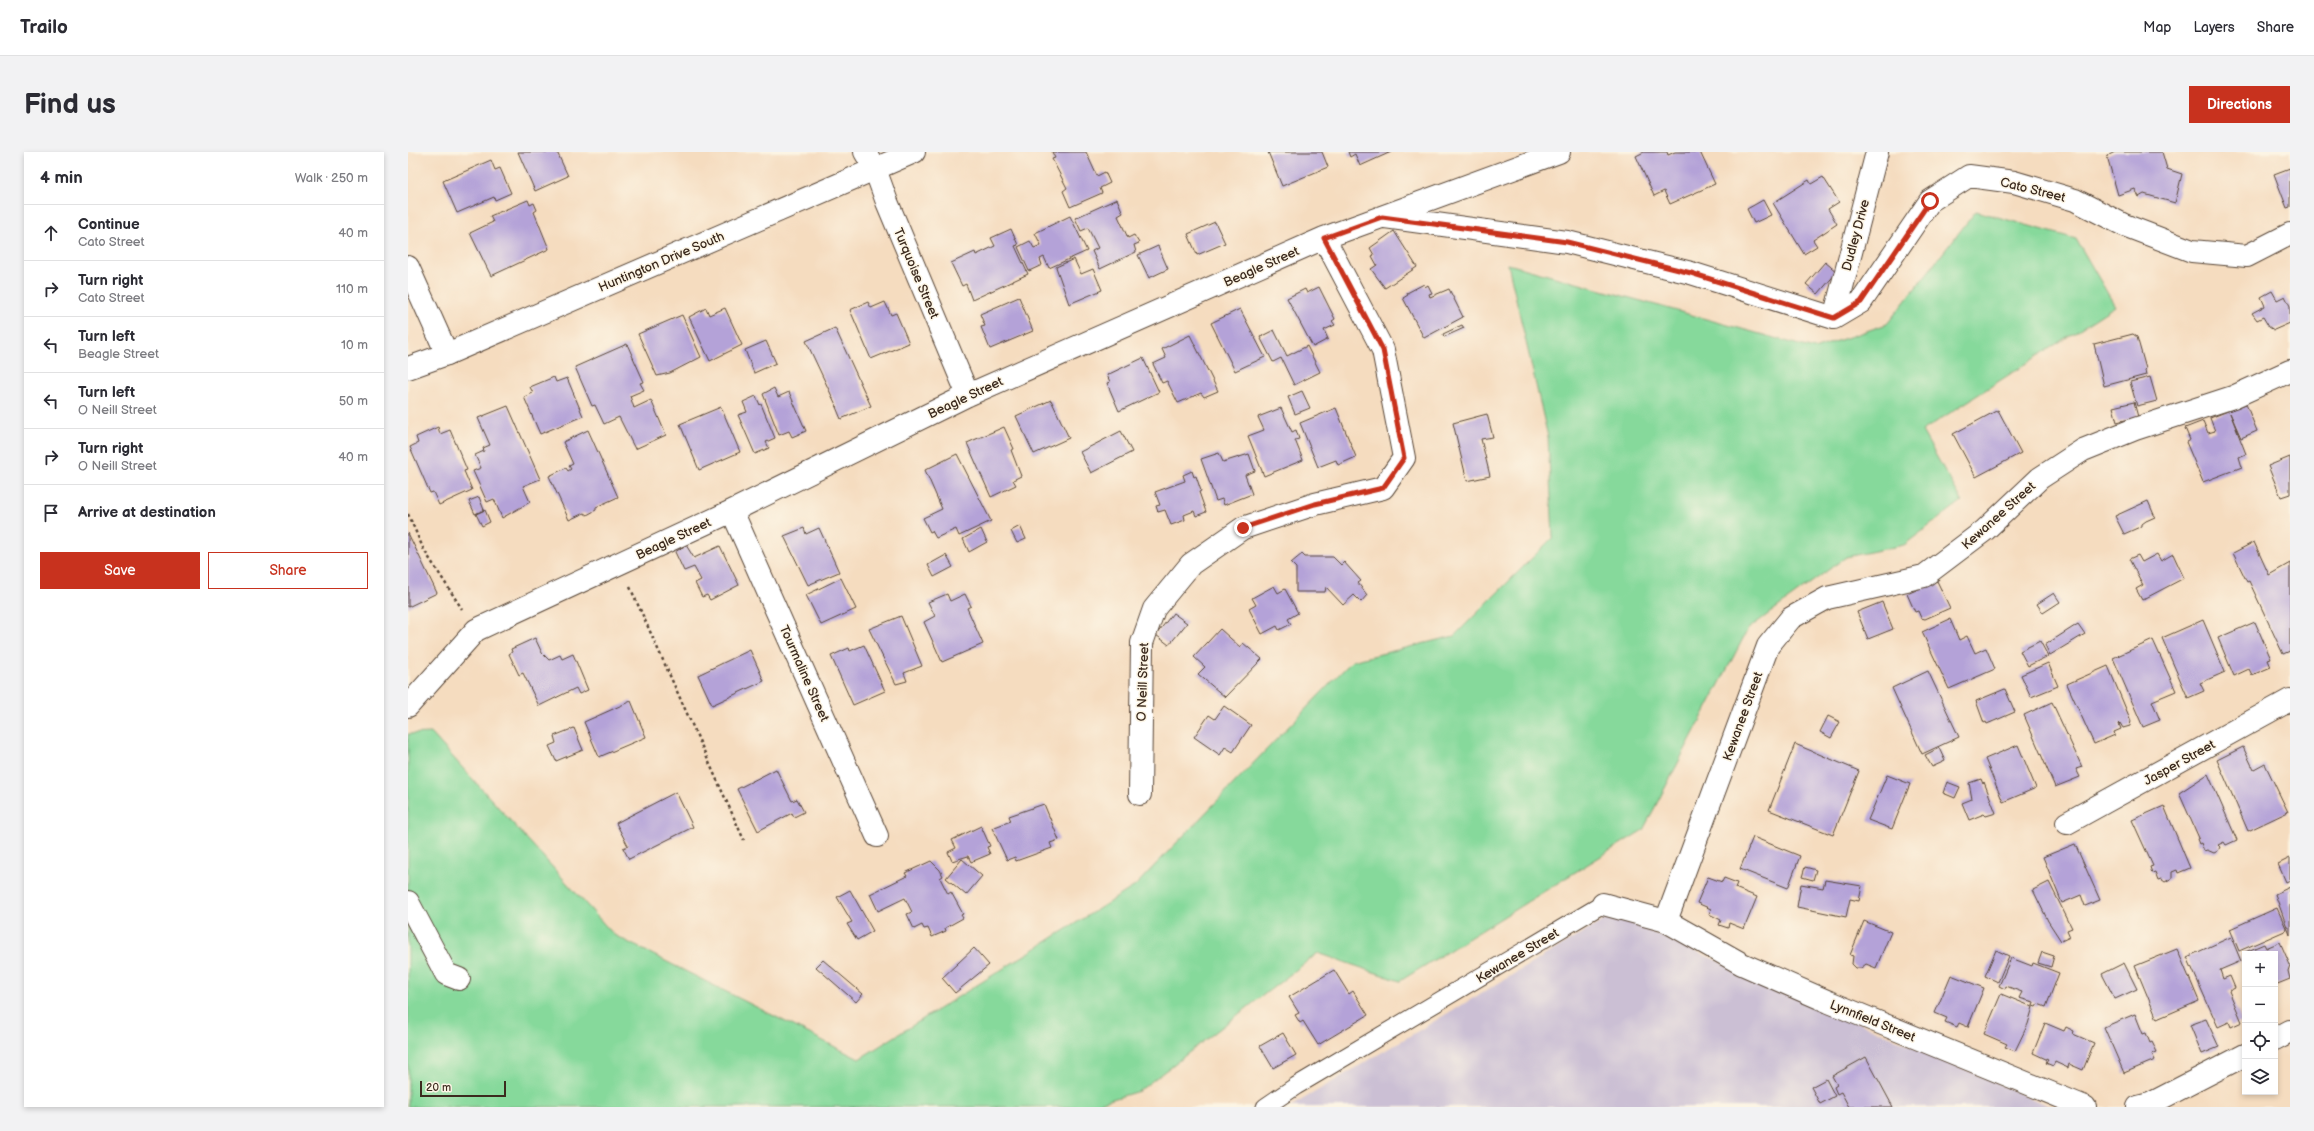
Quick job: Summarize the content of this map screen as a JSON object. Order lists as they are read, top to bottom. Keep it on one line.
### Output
{"streets":{"street":["Cato Street","Dudley Drive","Huntington Drive South","Beagle Street","Turquoise Street","Kewanee Street","Tourmaline Street","O Neill Street","Jasper Street","Lynnfield Street"]},"crossings":[["Cato Street","Dudley Drive"],["Huntington Drive South","Turquoise Street"],["Beagle Street","Turquoise Street"],["Beagle Street","Tourmaline Street"],["Beagle Street","O Neill Street"],["Kewanee Street","Lynnfield Street"]],"scale_bar":"20 m","page":{"header":"Trailo","nav":["Map","Layers","Share"],"buttons":["Directions",["Save","Share"]],"title":"Find us","heading":["4 min","Walk · 250 m"],"list":[["Continue","Cato Street","40 m"],["Turn right","Cato Street","110 m"],["Turn left","Beagle Street","10 m"],["Turn left","O Neill Street","50 m"],["Turn right","O Neill Street","40 m"],"Arrive at destination"],"map_buttons":["+","−"],"scale":"20 m"}}
